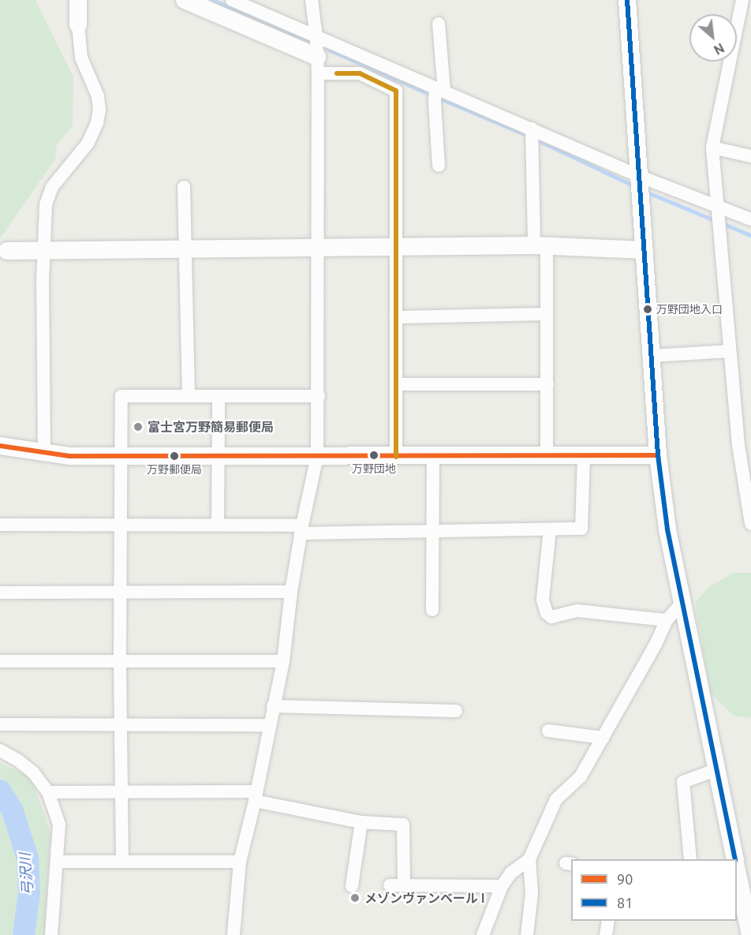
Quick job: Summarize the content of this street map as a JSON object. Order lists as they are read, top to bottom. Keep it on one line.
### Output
{"water":["弓沢川"],"places":["万野団地入口","富士宮万野簡易郵便局","万野団地","万野郵便局","メゾンヴァンベール I"],"lines":["transit line 81","transit line 90"],"legend":["90","81"],"north":"bottom right"}
